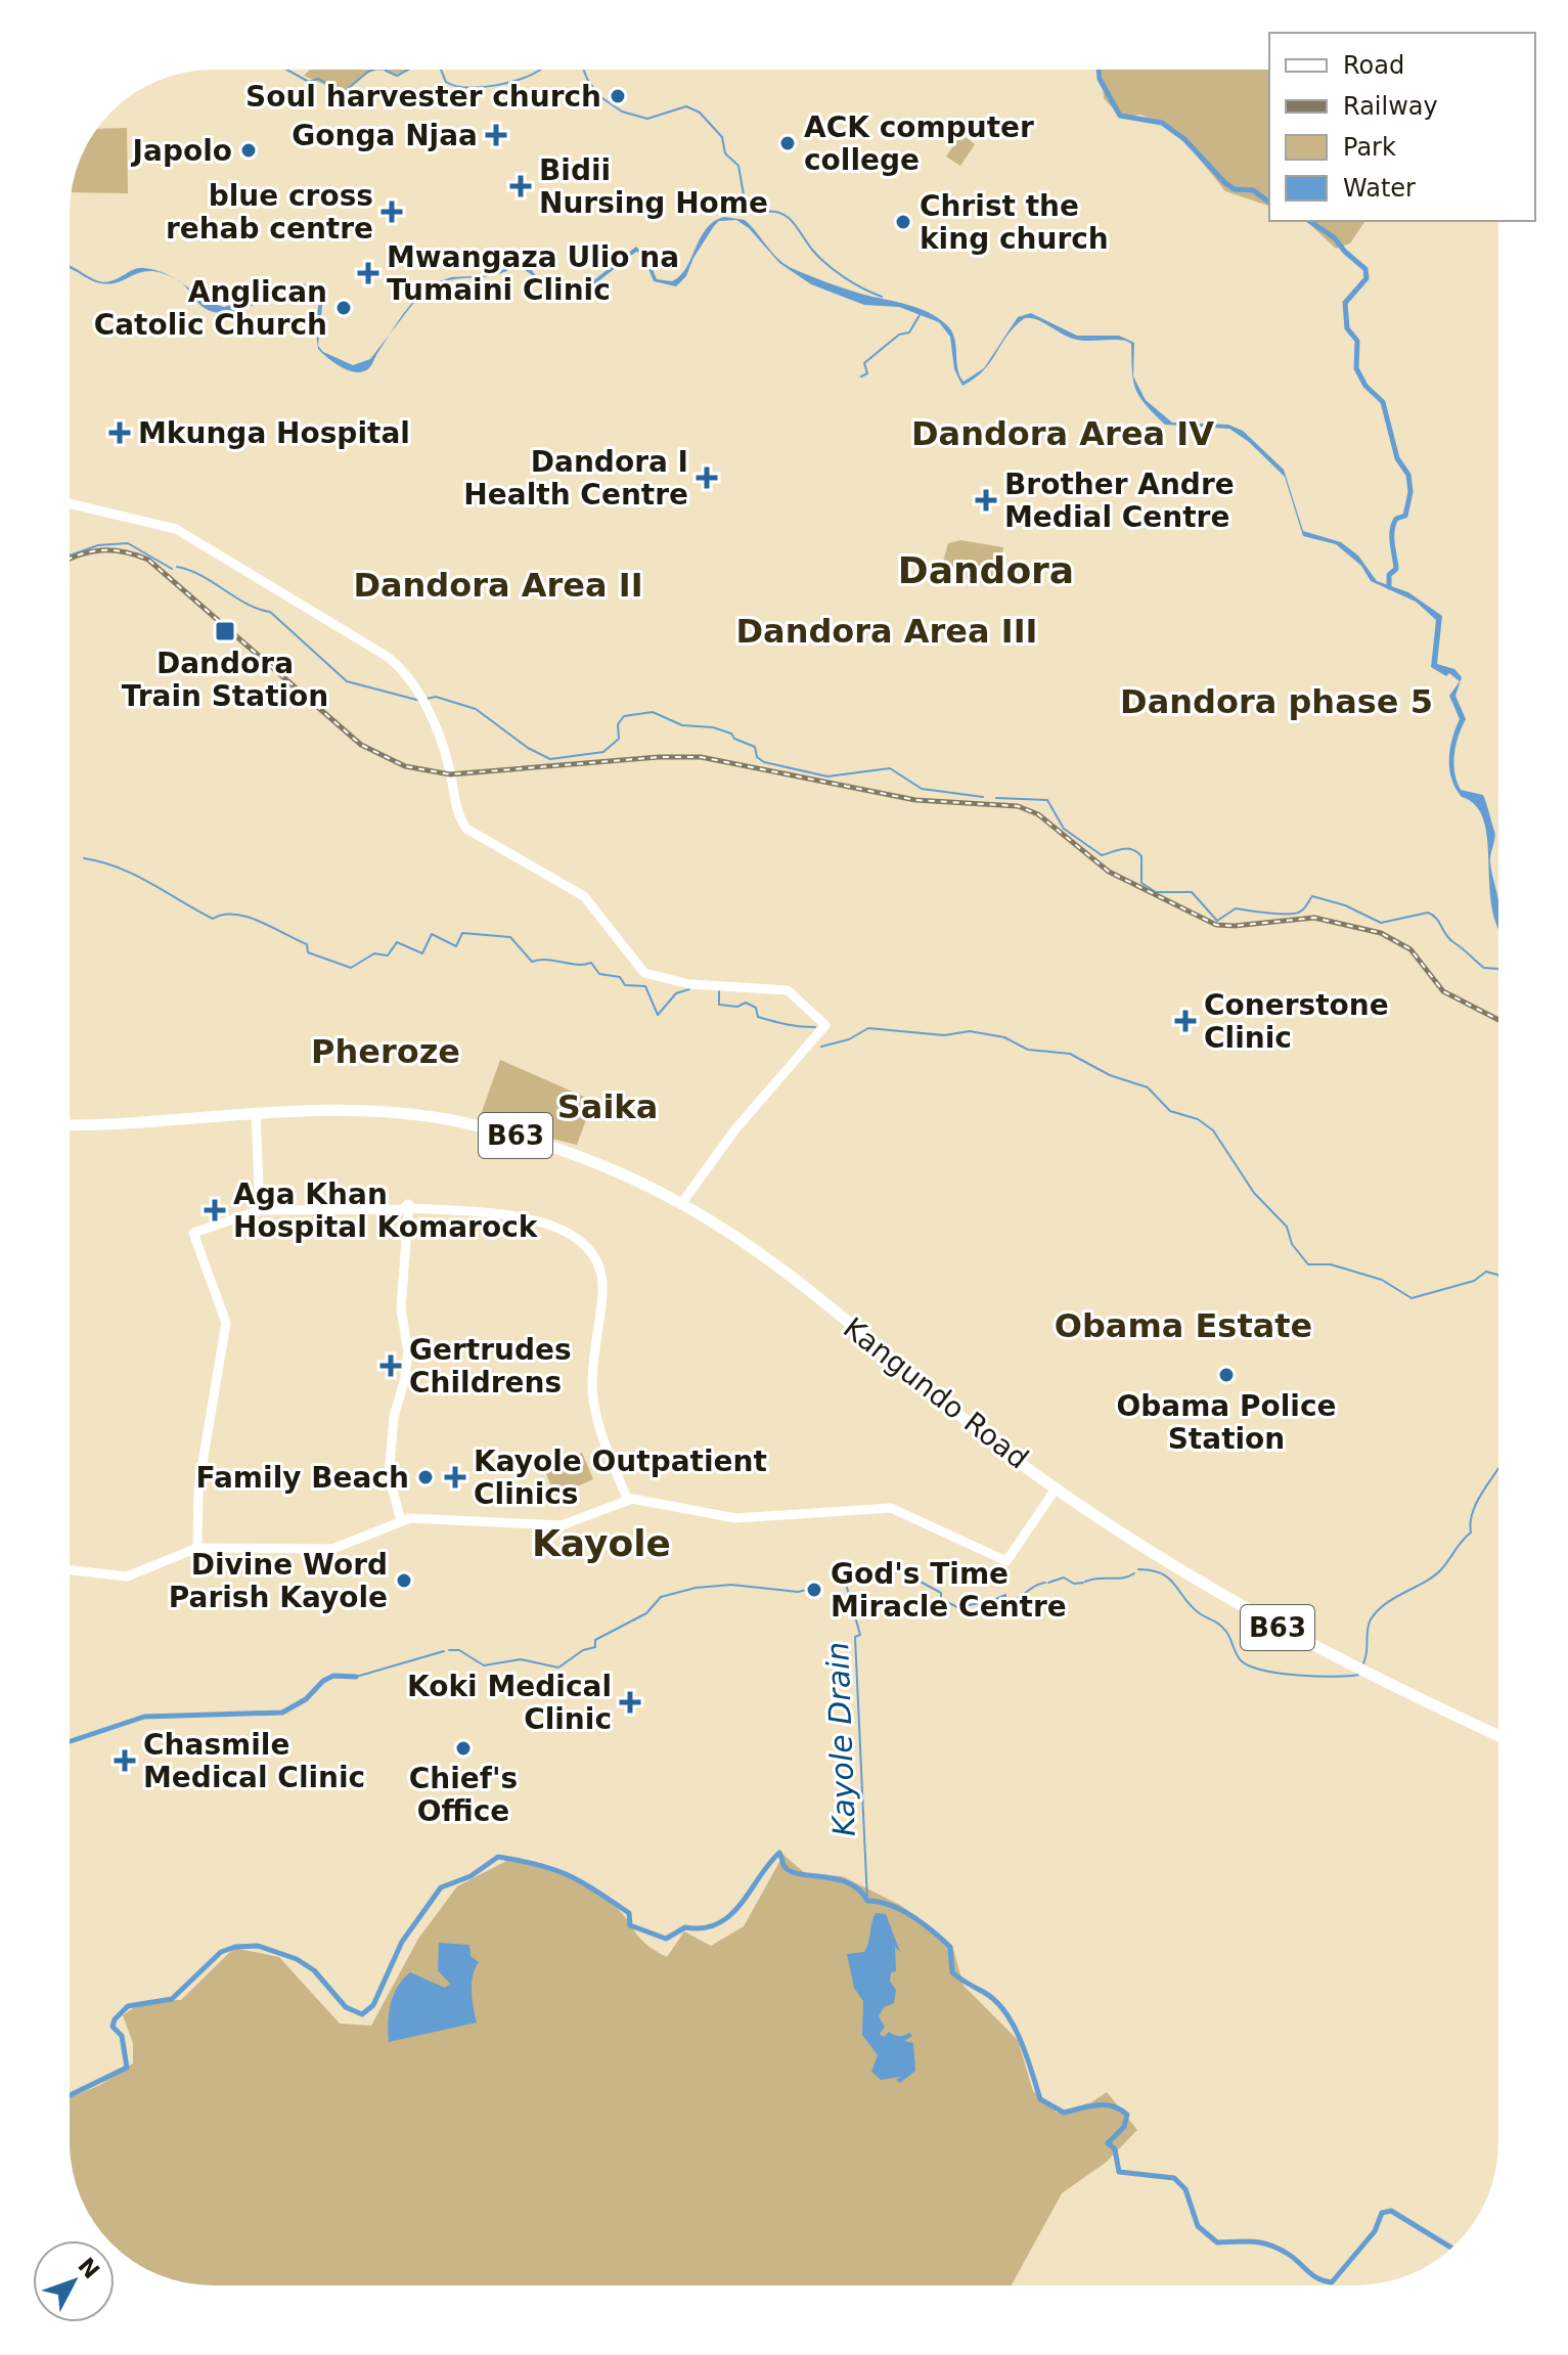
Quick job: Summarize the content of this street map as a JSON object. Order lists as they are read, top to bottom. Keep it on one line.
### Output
{"streets":{"highway":["B63","Kangundo Road"]},"districts":["Dandora Area IV","Dandora","Dandora Area II","Dandora Area III","Dandora phase 5","Pheroze","Saika","Obama Estate","Kayole"],"water":["Kayole Drain"],"places":{"other":["Soul harvester church","ACK computer college","Japolo","Christ the king church","Anglican Catolic Church","Obama Police Station","Family Beach","Divine Word Parish Kayole","God's Time Miracle Centre","Chief's Office"],"health":["Gonga Njaa","Bidii Nursing Home","blue cross rehab centre","Mwangaza Ulio na Tumaini Clinic","Mkunga Hospital","Dandora I Health Centre","Brother Andre Medial Centre","Conerstone Clinic","Aga Khan Hospital Komarock","Gertrudes Childrens","Kayole Outpatient Clinics","Koki Medical Clinic","Chasmile Medical Clinic"],"transit":["Dandora Train Station"]},"legend":["Road","Railway","Park","Water"],"north":"top right"}
